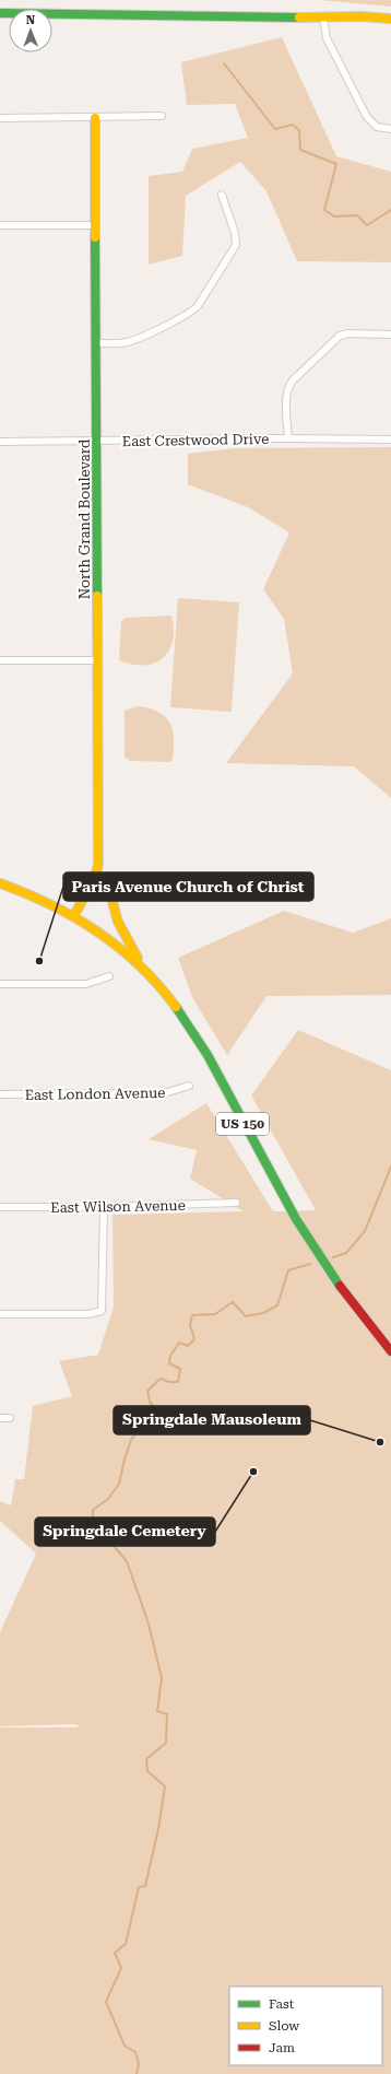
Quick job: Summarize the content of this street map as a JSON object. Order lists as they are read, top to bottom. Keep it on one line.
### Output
{"streets":{"main road":["North Grand Boulevard","US 150"],"street":["East Crestwood Drive","East London Avenue","East Wilson Avenue"]},"crossings":[["East Crestwood Drive","North Grand Boulevard"],["North Grand Boulevard","US 150"]],"places":["Paris Avenue Church of Christ","Springdale Mausoleum","Springdale Cemetery"],"legend":["Fast","Slow","Jam"],"north":"top"}
